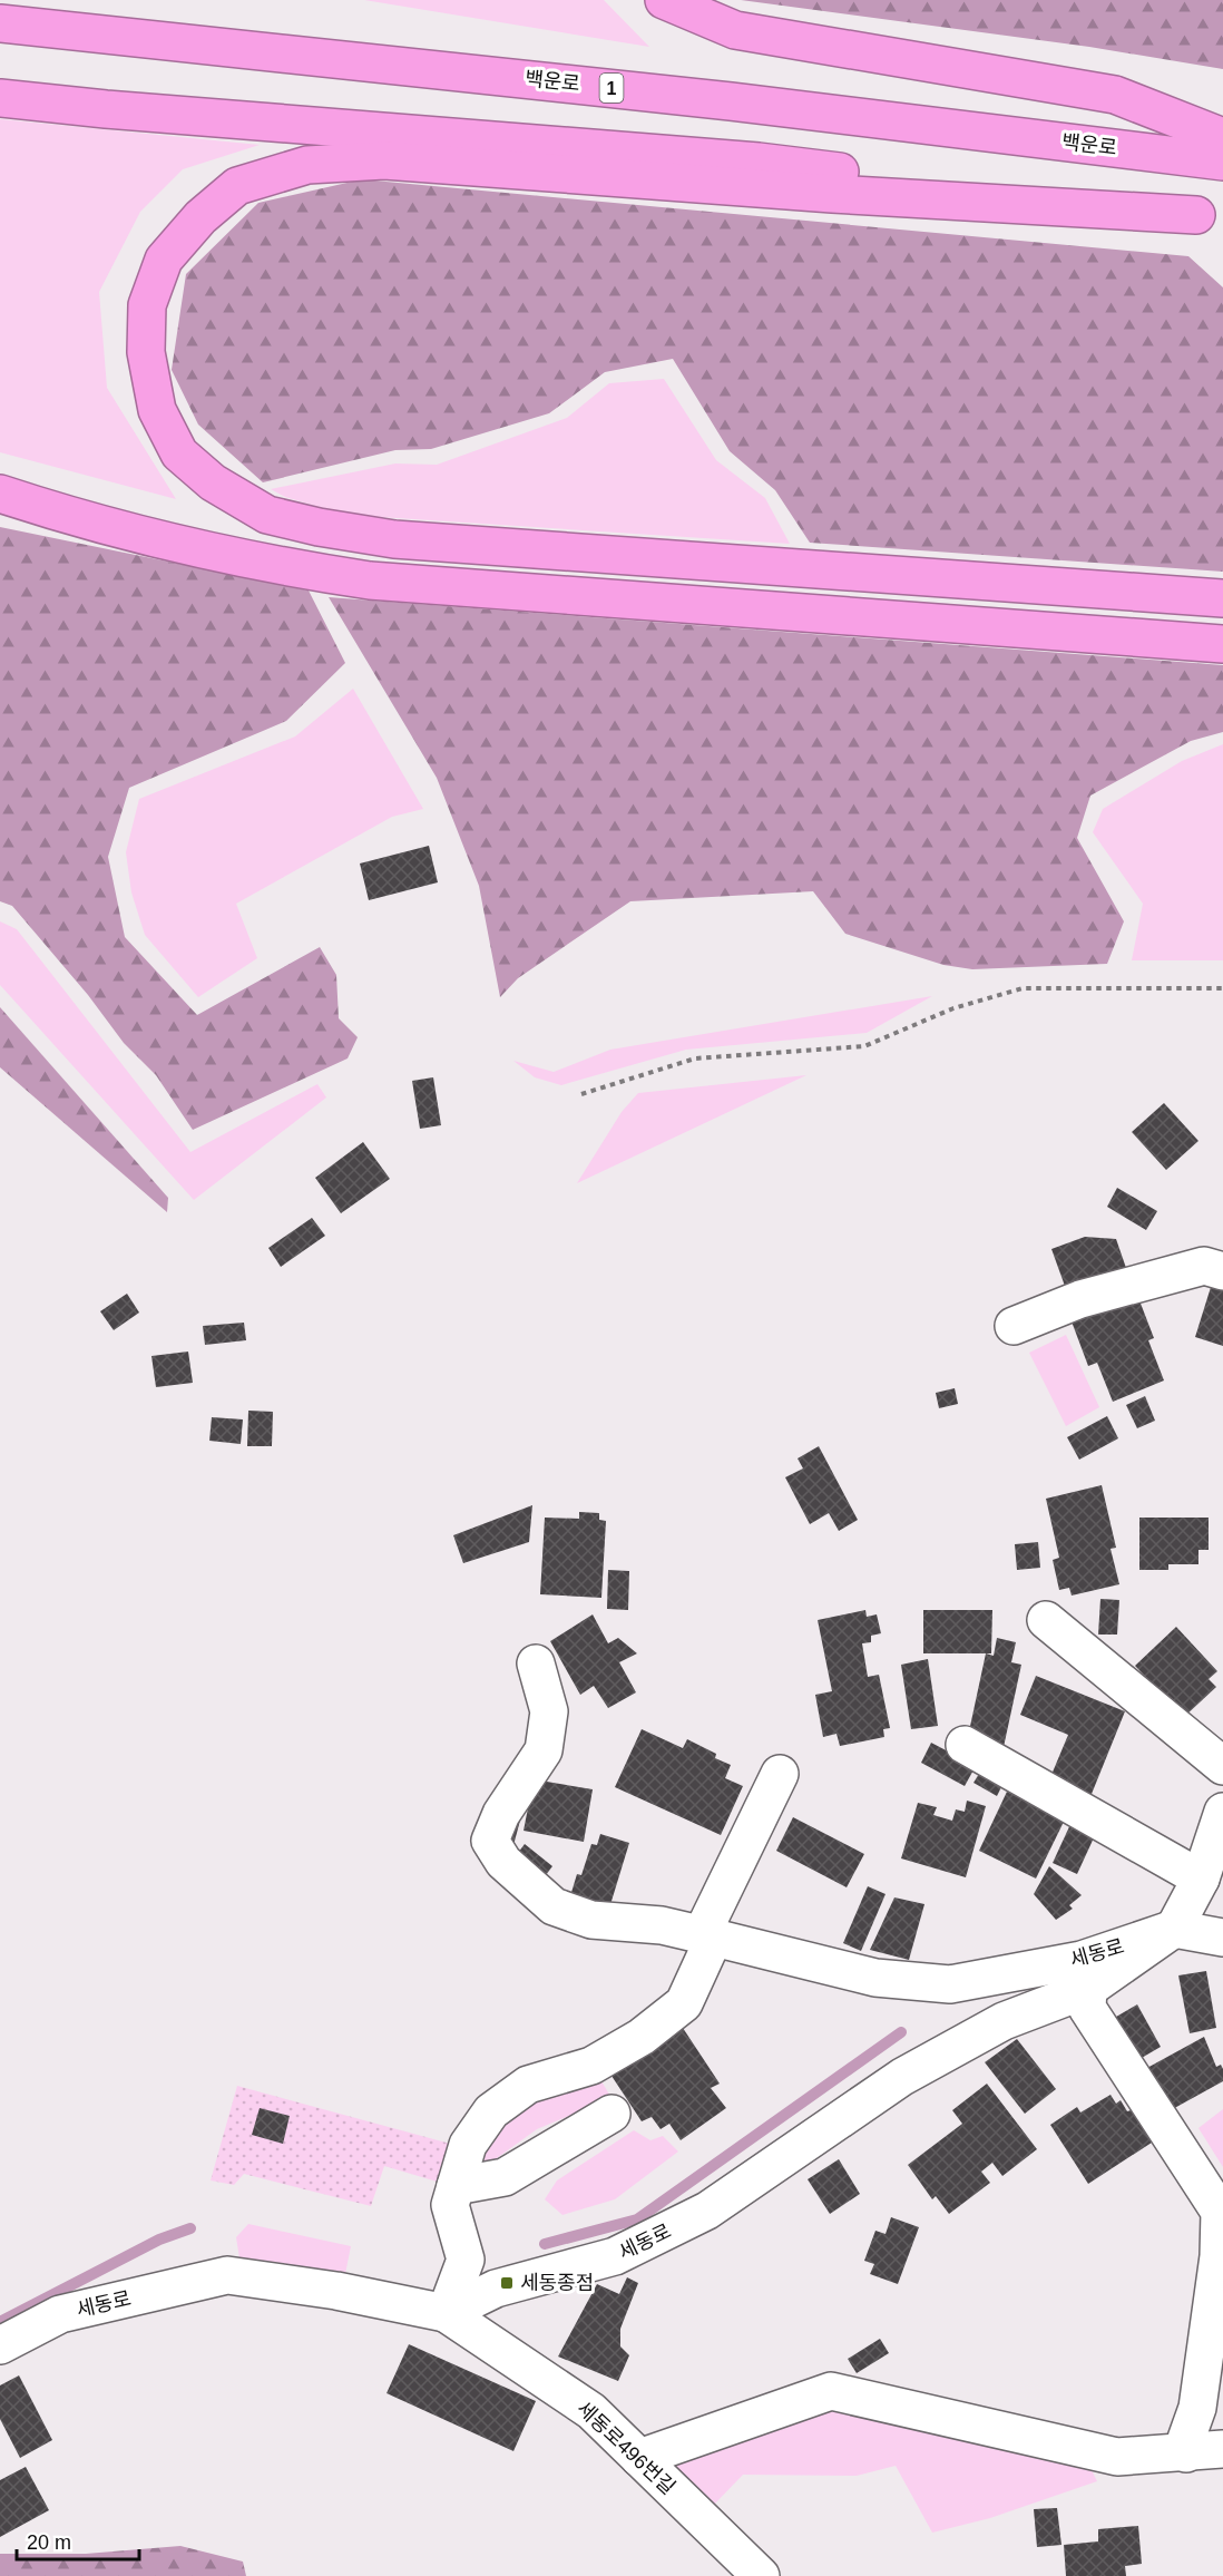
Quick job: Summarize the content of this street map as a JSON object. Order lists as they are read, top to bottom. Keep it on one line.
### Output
{"streets":{"highway":["백운로","1"],"street":["세동로","세동로496번길"]},"crossings":[["세동로","세동로496번길"]],"places":{"transit":["세동종점"]},"scale_bar":"20 m"}
